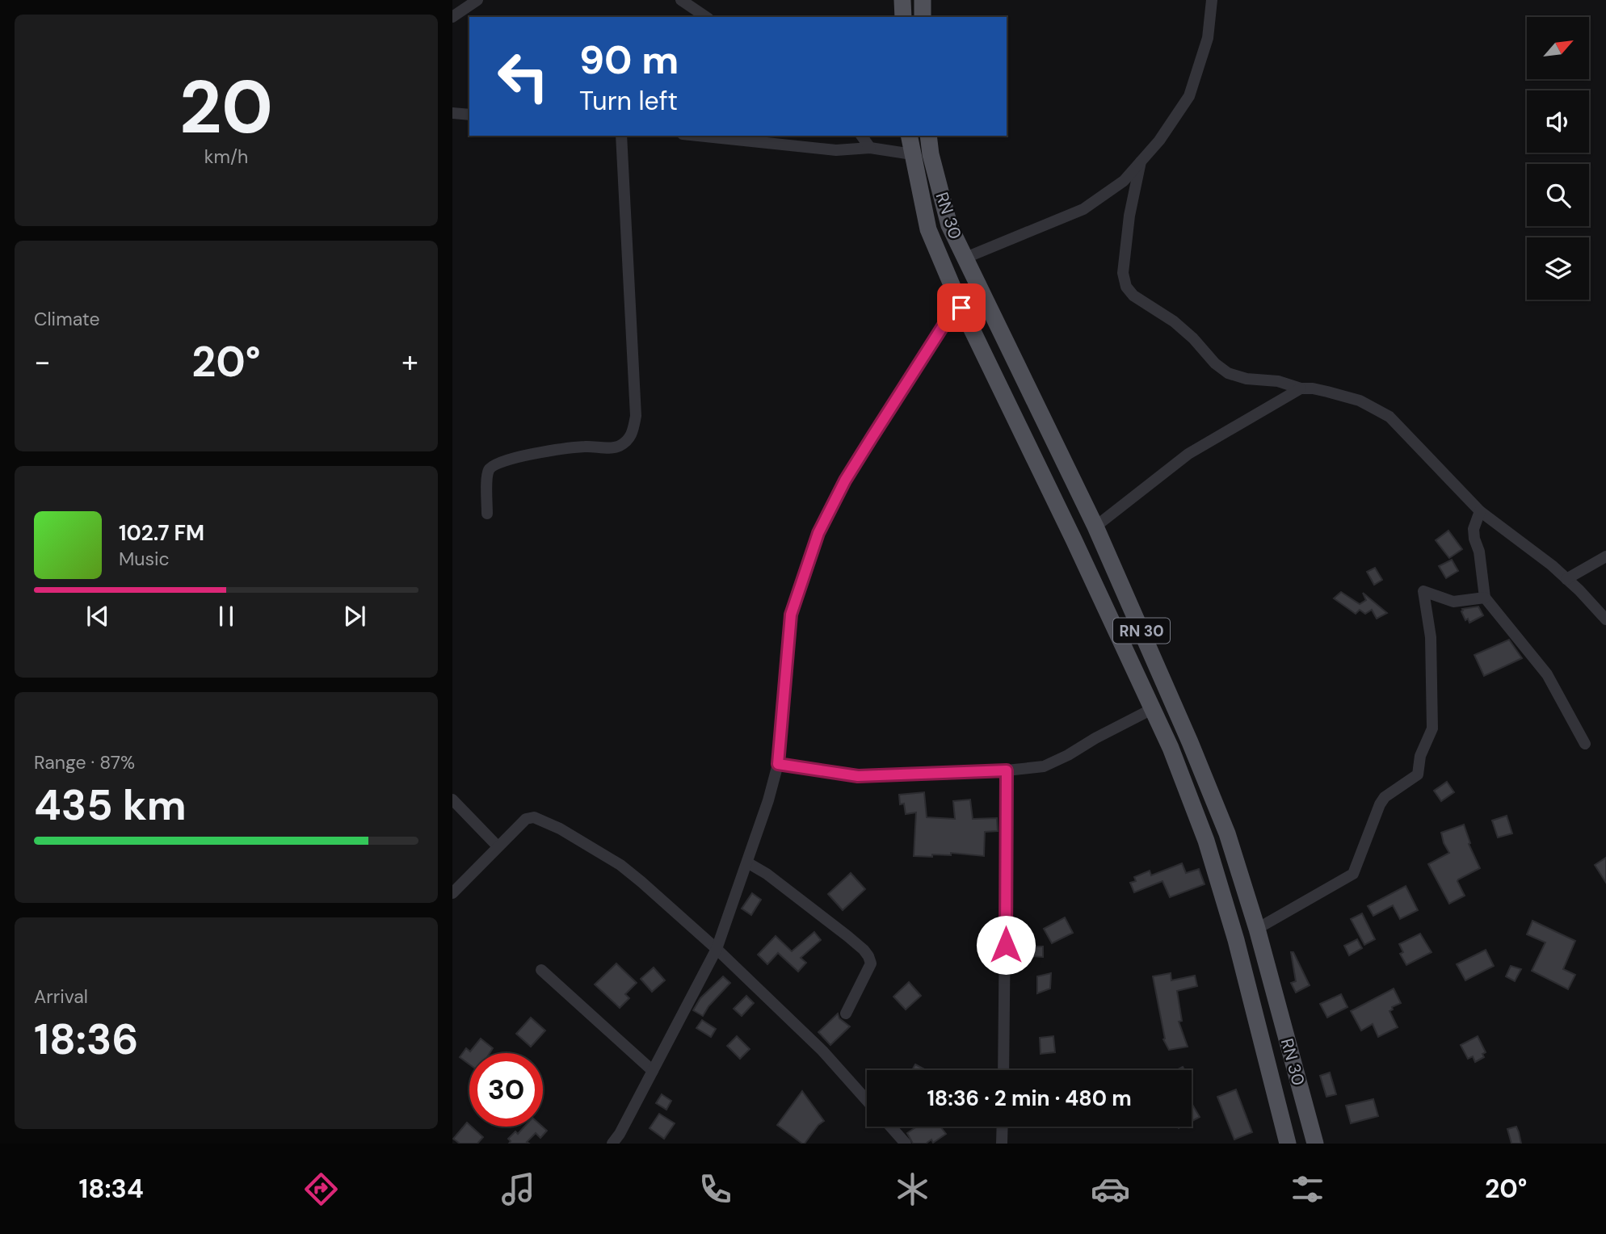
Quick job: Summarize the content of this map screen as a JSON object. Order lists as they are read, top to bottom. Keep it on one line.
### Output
{"streets":{"main road":["RN 30"]},"north":"top right","page":{"tile":[["20","km/h"],"Climate",["Range · 87%","435 km"],["Arrival","18:36"]],"turn":["90 m","Turn left"],"heat":["−","20°","+"],"song":["102.7 FM","Music"],"limit":"30","trip":"18:36 · 2 min · 480 m","tabs":["18:34","20°"]}}
